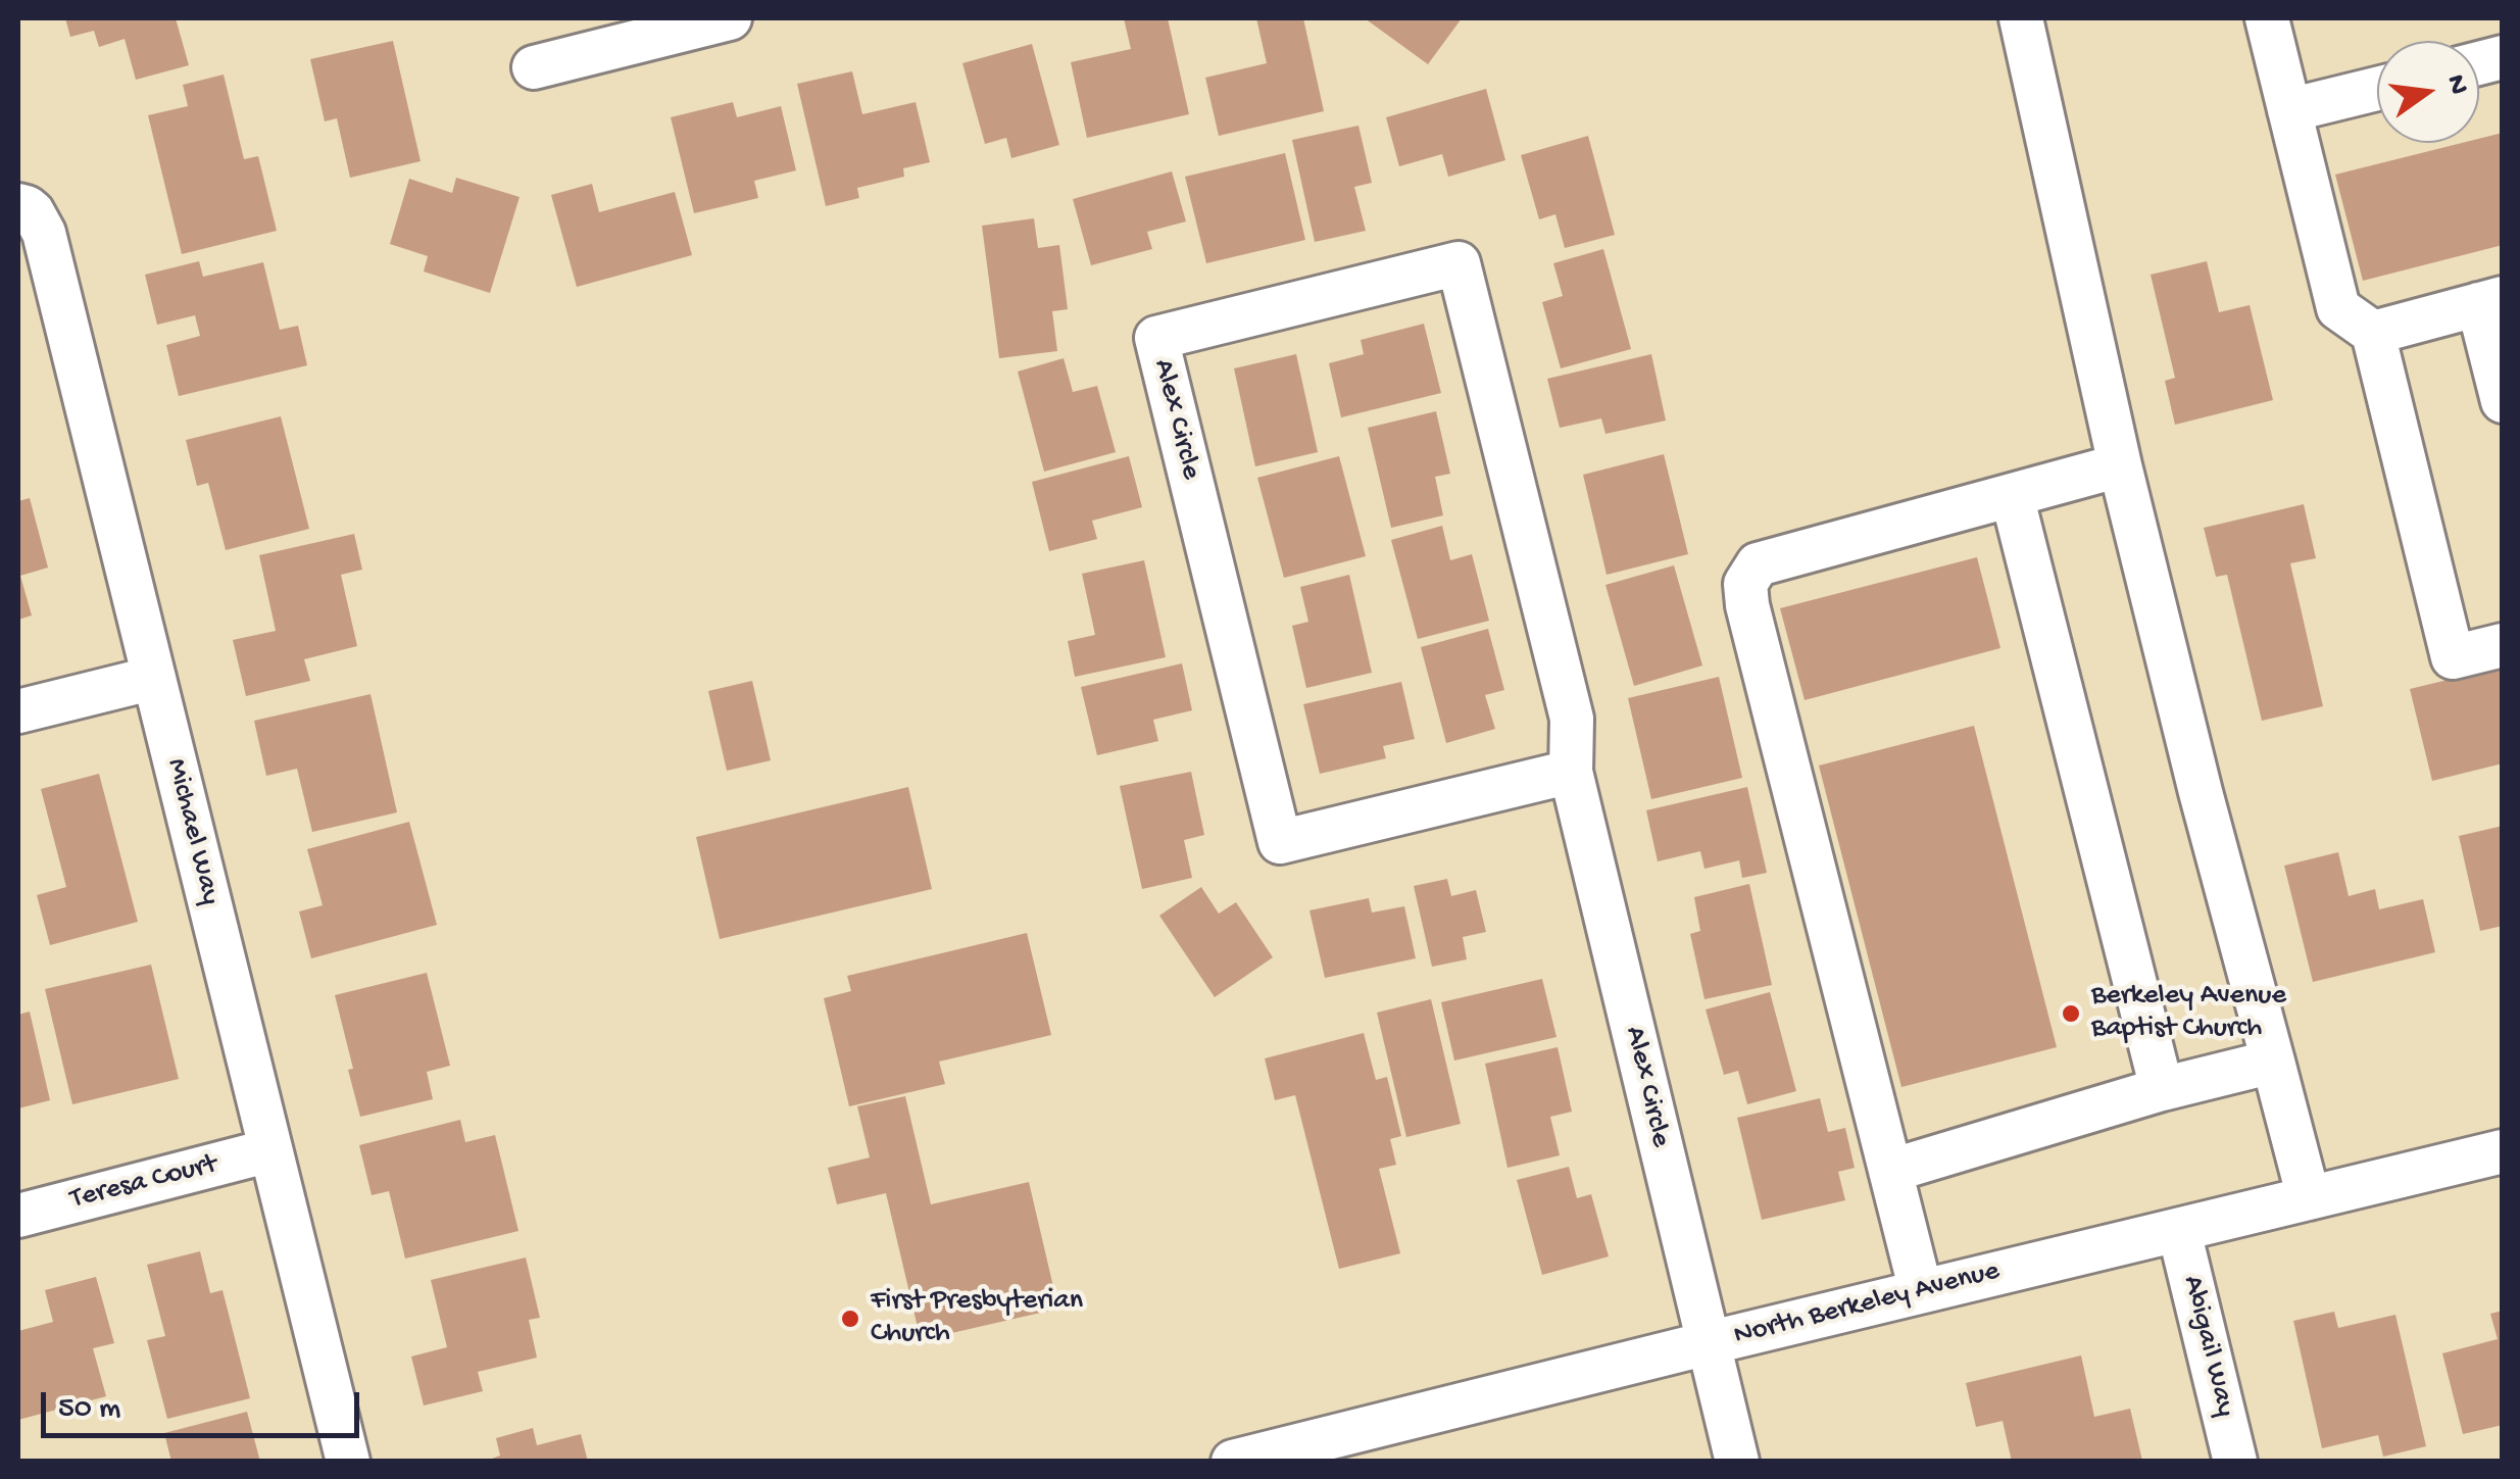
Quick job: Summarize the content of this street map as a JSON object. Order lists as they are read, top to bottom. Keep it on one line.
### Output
{"streets":{"street":["Alex Circle","Michael Way","Teresa Court","North Berkeley Avenue","Abigail Way"]},"crossings":[["Alex Circle","North Berkeley Avenue"],["Michael Way","Teresa Court"],["North Berkeley Avenue","Abigail Way"]],"places":["Berkeley Avenue Baptist Church","First Presbyterian Church"],"scale_bar":"50 m","north":"right"}
